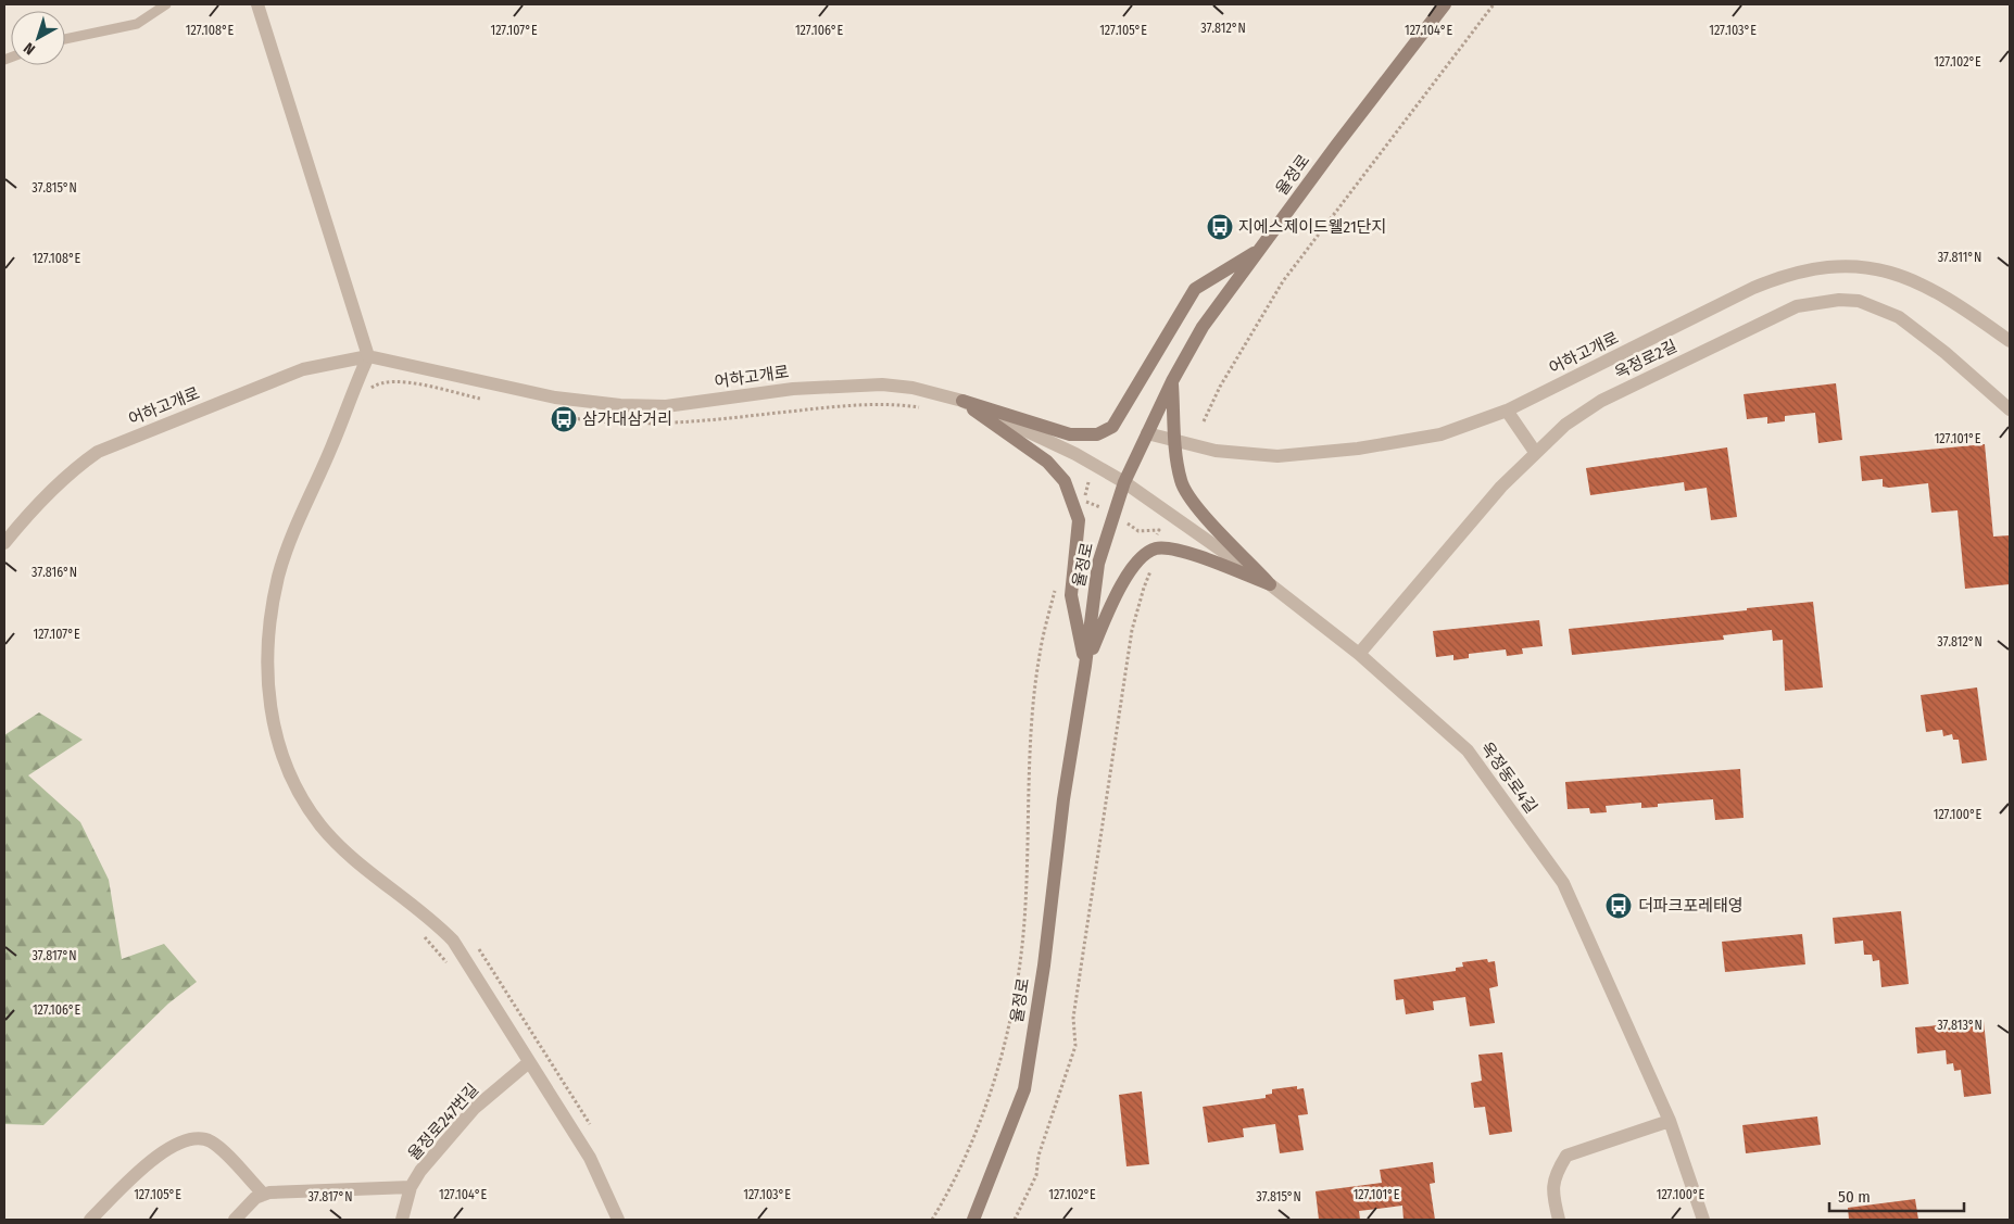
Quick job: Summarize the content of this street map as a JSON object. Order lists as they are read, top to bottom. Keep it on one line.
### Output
{"streets":{"main road":["율정로"],"street":["어하고개로","옥정로2길","옥정동로4길","율정로247번길"]},"crossings":[["율정로","어하고개로"],["율정로","옥정동로4길"],["어하고개로","옥정동로4길"],["옥정로2길","옥정동로4길"]],"places":{"bus stop":["지에스제이드웰21단지","삼가대삼거리","더파크포레태영"]},"scale_bar":"50 m","north":"bottom left","coordinates":["37.812°N","127.108°E","127.107°E","127.106°E","127.105°E","127.104°E","127.103°E","127.102°E","37.815°N","37.811°N","127.101°E","37.816°N","127.100°E","37.817°N","37.813°N"]}
